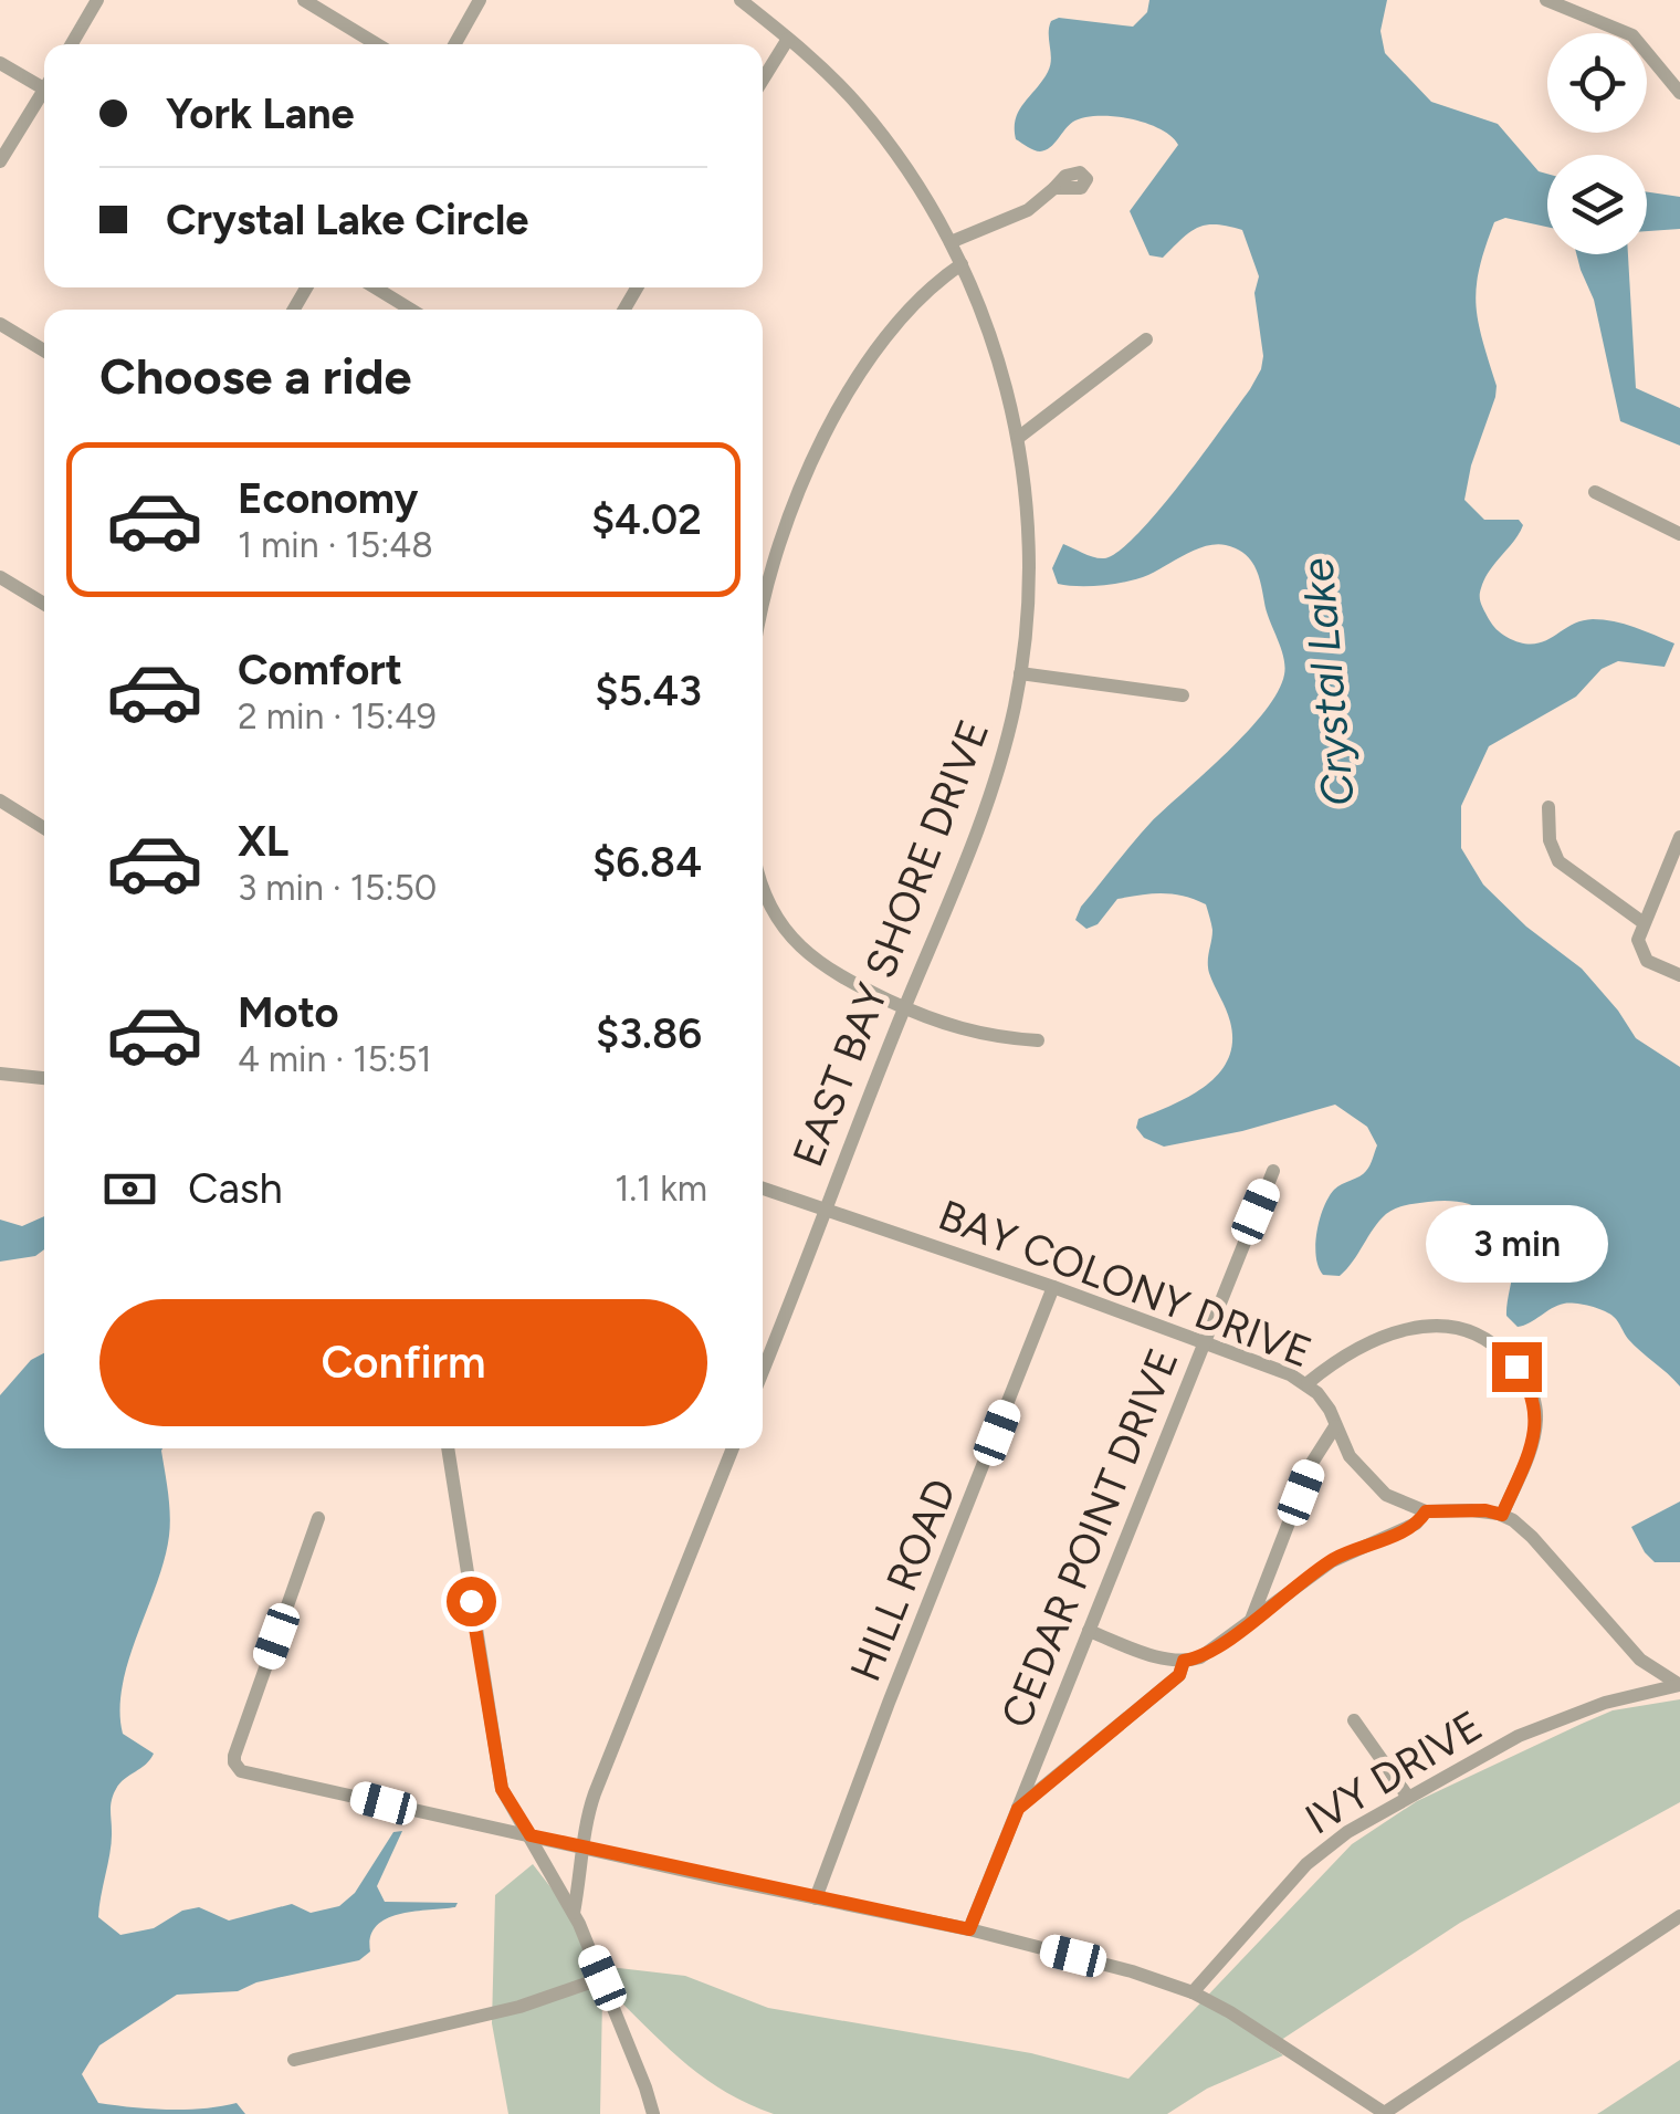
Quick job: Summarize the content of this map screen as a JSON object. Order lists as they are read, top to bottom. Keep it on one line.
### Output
{"streets":{"street":["EAST BAY SHORE DRIVE","BAY COLONY DRIVE","CEDAR POINT DRIVE","HILL ROAD","IVY DRIVE"]},"crossings":[["EAST BAY SHORE DRIVE","BAY COLONY DRIVE"],["BAY COLONY DRIVE","CEDAR POINT DRIVE"],["BAY COLONY DRIVE","HILL ROAD"]],"water":["Crystal Lake"],"page":{"banner":["York Lane","Crystal Lake Circle"],"heading":"Choose a ride","list":[{"name":"Economy","note":"1 min · 15:48","value":"$4.02"},{"name":"Comfort","note":"2 min · 15:49","value":"$5.43"},{"name":"XL","note":"3 min · 15:50","value":"$6.84"},{"name":"Moto","note":"4 min · 15:51","value":"$3.86"}],"pay":["Cash","1.1 km"],"bubble":"3 min","buttons":"Confirm"}}
